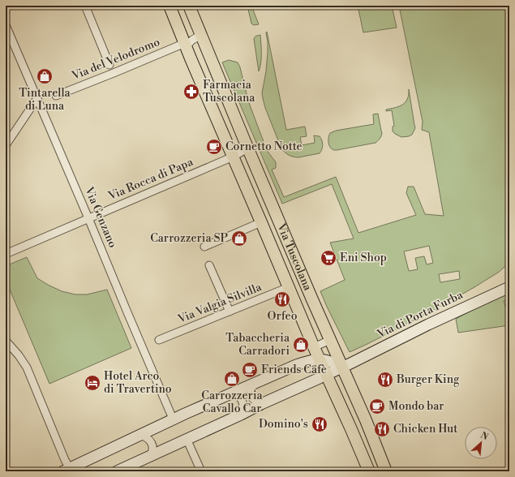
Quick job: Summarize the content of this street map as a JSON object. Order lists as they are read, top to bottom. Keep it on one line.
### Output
{"streets":{"main road":["Via Tuscolana","Via di Porta Furba"],"street":["Via del Velodromo","Via Rocca di Papa","Via Genzano","Via Valgia Silvilla"]},"crossings":[["Via del Velodromo","Via Tuscolana"],["Via Rocca di Papa","Via Genzano"],["Via Rocca di Papa","Via Tuscolana"],["Via Tuscolana","Via Valgia Silvilla"],["Via Tuscolana","Via di Porta Furba"]],"places":{"shop":["Tintarella di Luna","Carrozzeria SP","Tabaccheria Carradori","Carrozzeria Cavallo Car"],"pharmacy":["Farmacia Tuscolana"],"cafe":["Cornetto Notte","Friends Cafè","Mondo bar"],"supermarket":["Eni Shop"],"restaurant":["Orfeo","Burger King","Domino's","Chicken Hut"],"hotel":["Hotel Arco di Travertino"]},"north":"top right"}
